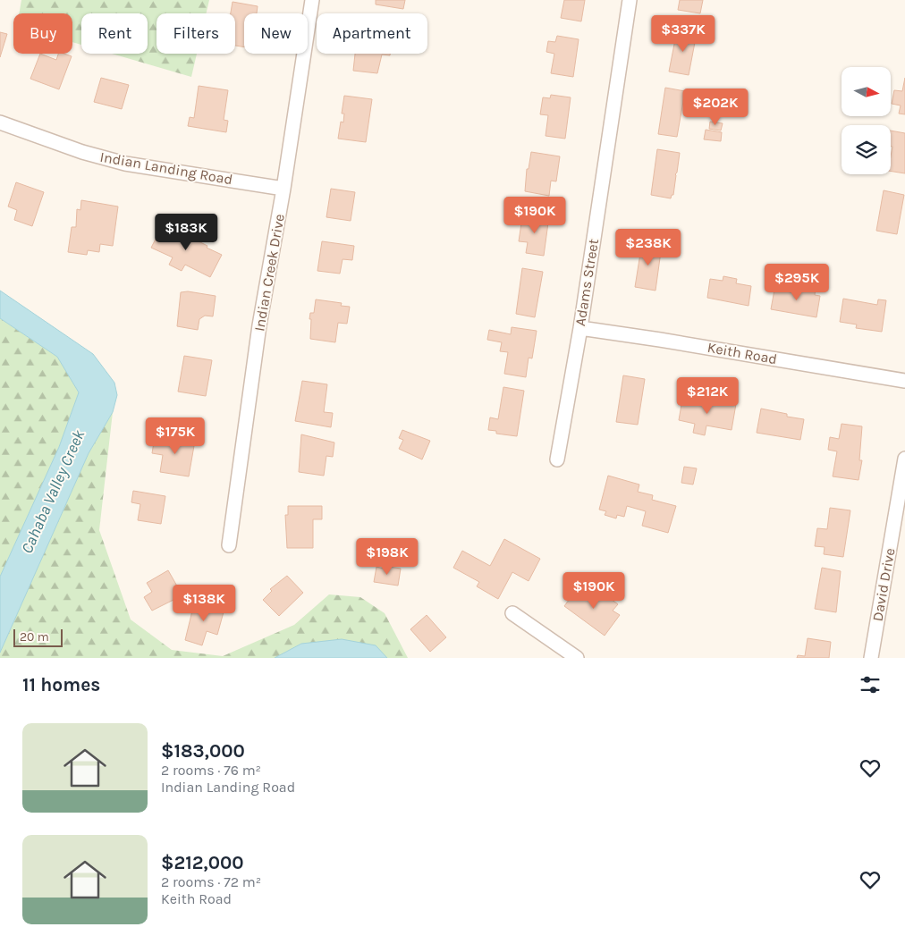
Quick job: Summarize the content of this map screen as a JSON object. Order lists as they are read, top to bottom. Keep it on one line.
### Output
{"streets":{"street":["Indian Landing Road","Indian Creek Drive","Adams Street","Keith Road","David Drive"]},"crossings":[["Indian Landing Road","Indian Creek Drive"],["Adams Street","Keith Road"]],"water":["Cahaba Valley Creek"],"scale_bar":"20 m","north":"right","page":{"chip":["Buy","Rent","Filters","New","Apartment"],"price":["$337K","$202K","$190K","$183K","$238K","$295K","$212K","$175K","$198K","$190K","$138K"],"scale":"20 m","heading":"11 homes","list":[{"name":"$183,000","note":"2 rooms · 76 m² · Indian Landing Road"},{"name":"$212,000","note":"2 rooms · 72 m² · Keith Road"}]}}
